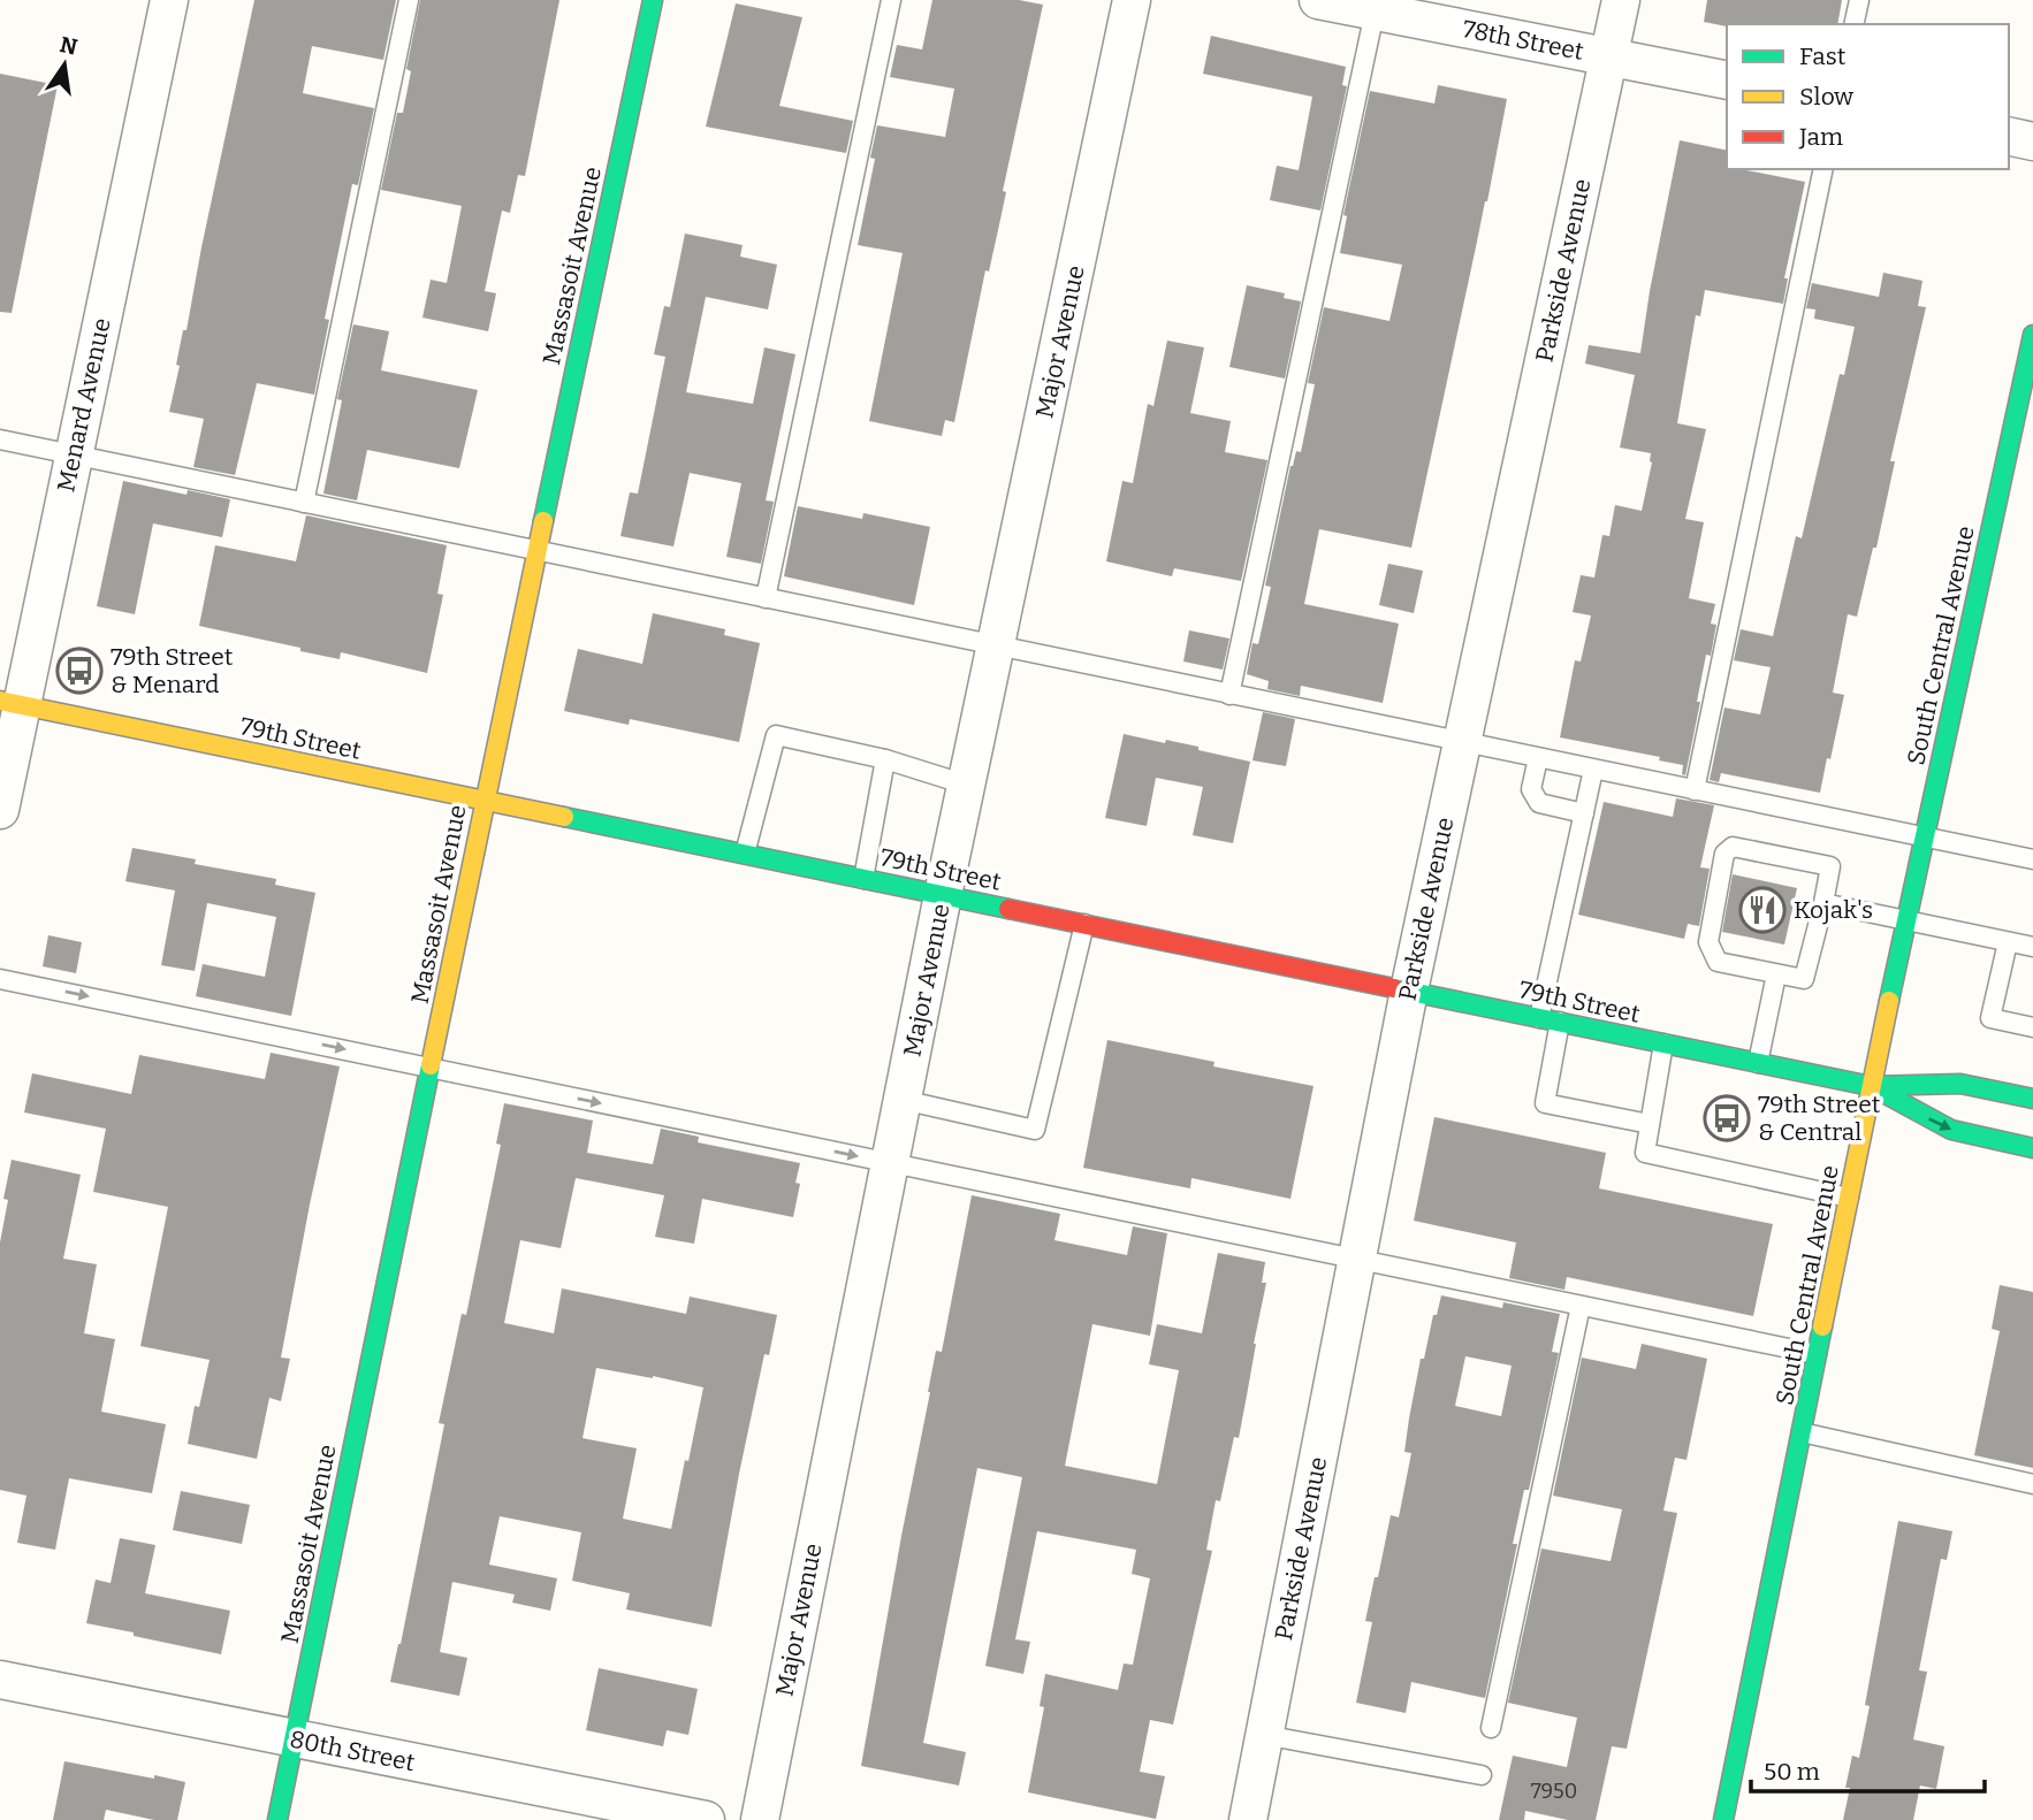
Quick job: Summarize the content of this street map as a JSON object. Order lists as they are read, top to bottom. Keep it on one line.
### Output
{"streets":{"street":["78th Street","Massasoit Avenue","Parkside Avenue","Major Avenue","Menard Avenue","South Central Avenue","79th Street","80th Street"]},"crossings":[["78th Street","Parkside Avenue"],["Massasoit Avenue","79th Street"],["Massasoit Avenue","80th Street"],["Parkside Avenue","79th Street"],["Major Avenue","79th Street"],["Menard Avenue","79th Street"],["South Central Avenue","79th Street"]],"places":{"bus stop":["79th Street & Menard","79th Street & Central"],"restaurant":["Kojak's"]},"house_numbers":["7950"],"legend":["Fast","Slow","Jam"],"scale_bar":"50 m","north":"top"}
